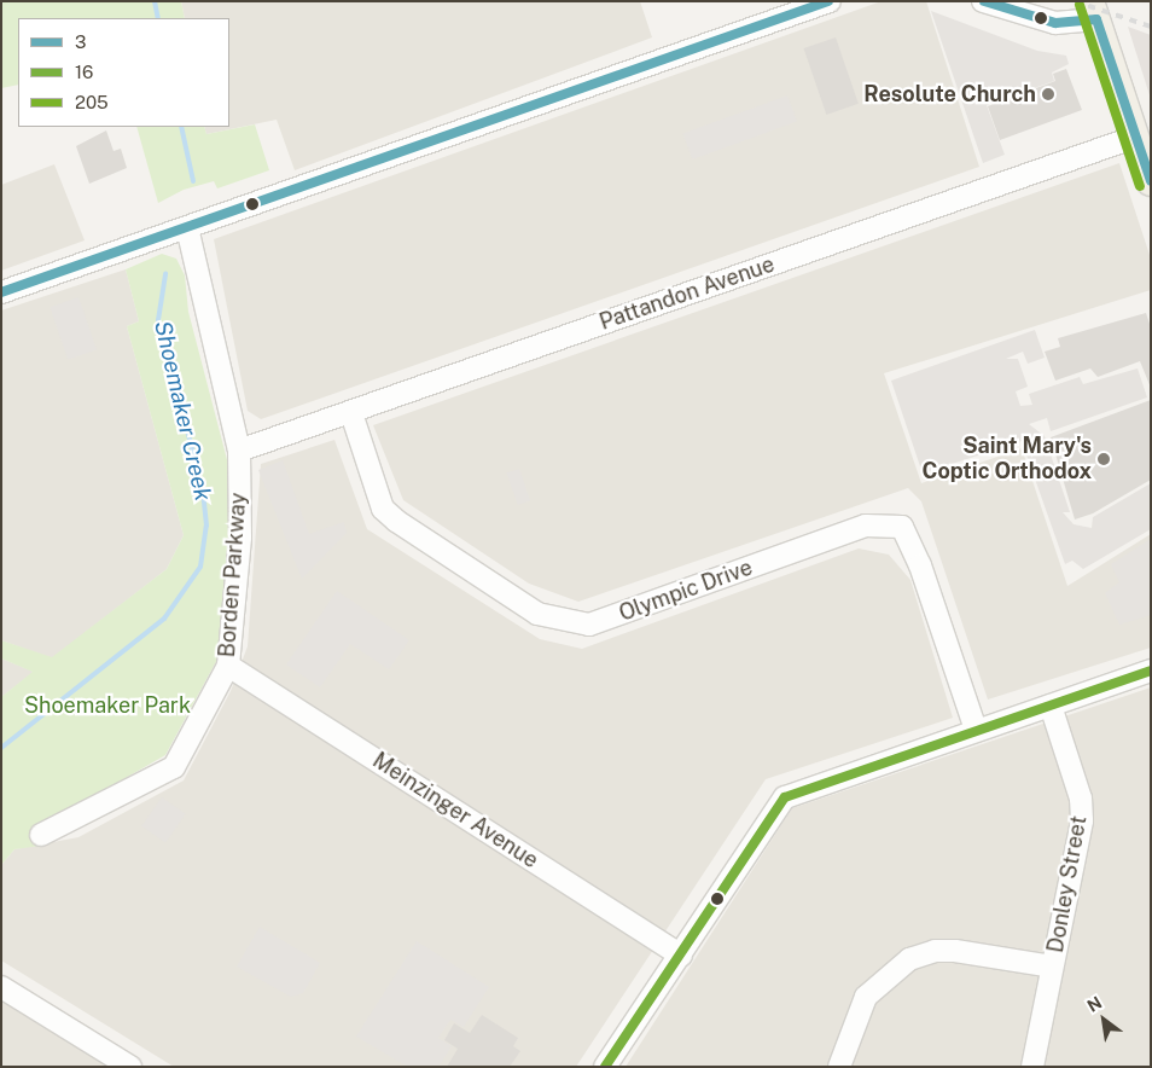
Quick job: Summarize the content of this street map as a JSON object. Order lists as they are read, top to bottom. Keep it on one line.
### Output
{"streets":{"street":["Pattandon Avenue","Borden Parkway","Olympic Drive","Meinzinger Avenue","Donley Street"]},"crossings":[["Pattandon Avenue","Borden Parkway"],["Pattandon Avenue","Olympic Drive"],["Borden Parkway","Meinzinger Avenue"]],"water":["Shoemaker Creek"],"parks":["Shoemaker Park"],"places":["Resolute Church","Saint Mary's Coptic Orthodox"],"lines":["transit line 3","transit line 205","transit line 16"],"legend":["3","16","205"],"north":"top left"}
